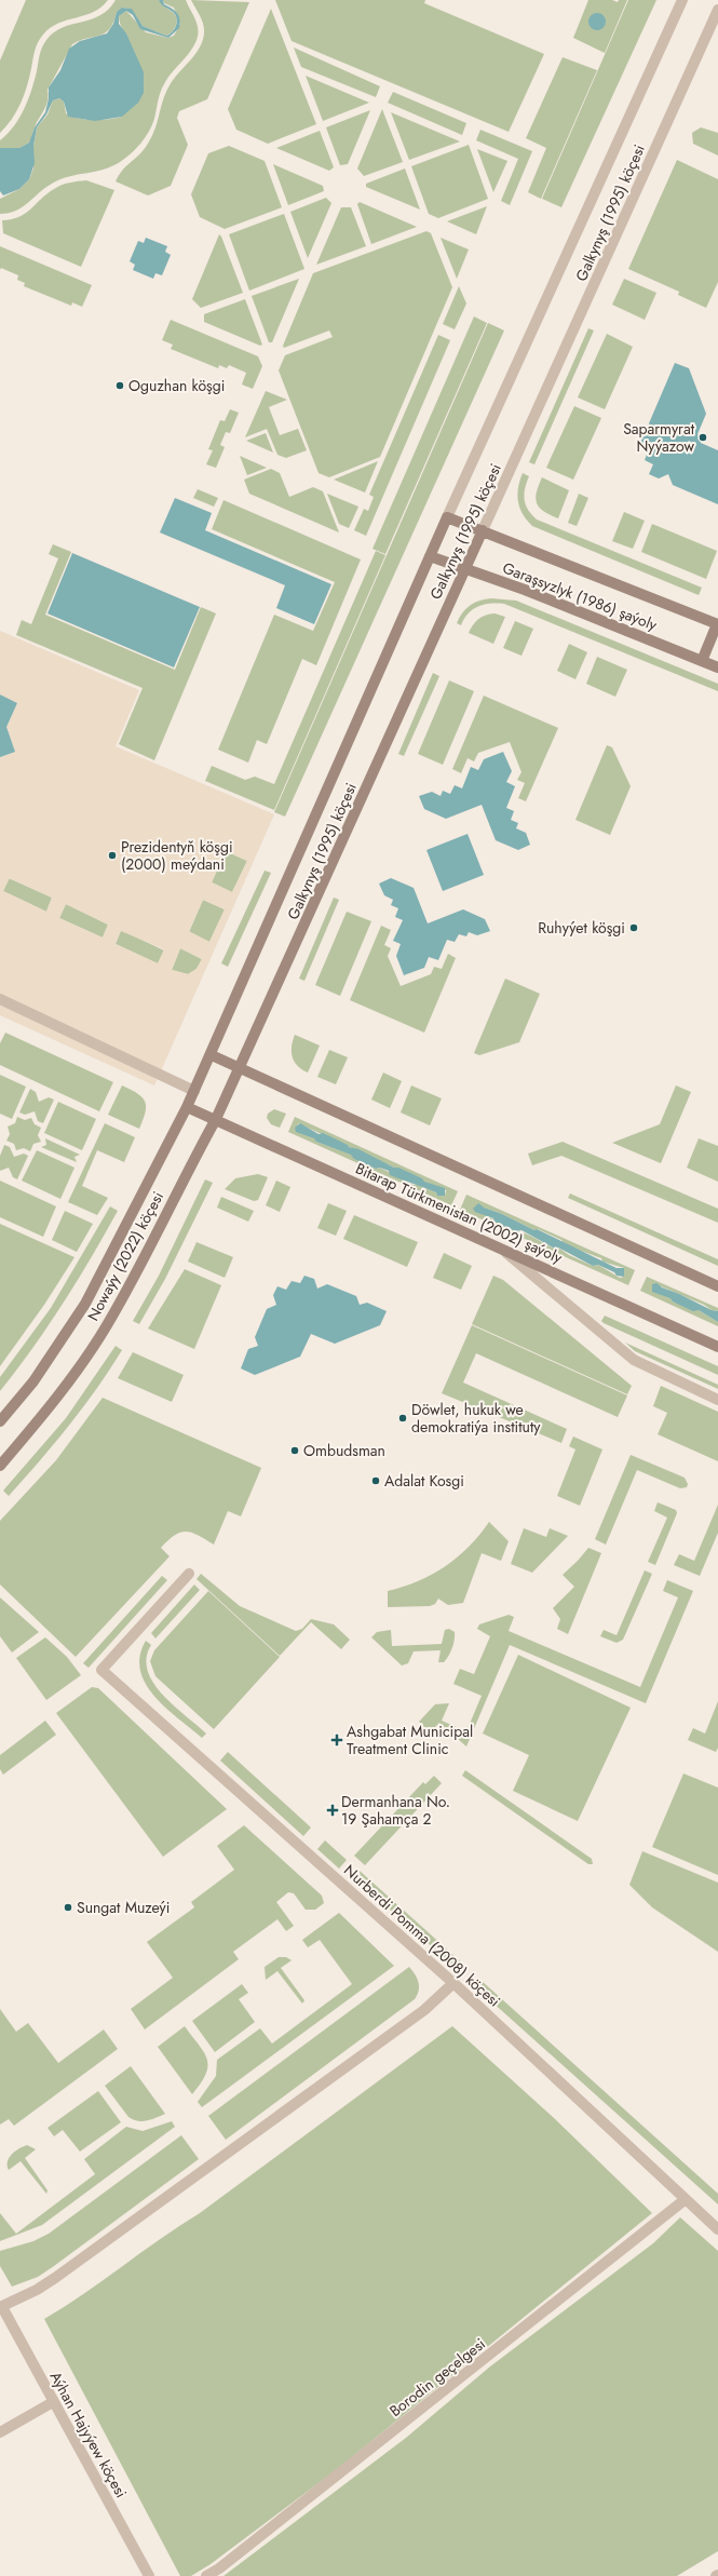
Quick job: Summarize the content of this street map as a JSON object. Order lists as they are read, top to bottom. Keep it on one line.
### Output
{"streets":{"main road":["Galkynyş (1995) köçesi","Garaşsyzlyk (1986) şaýoly","Bitarap Türkmenistan (2002) şaýoly","Nowaýy (2022) köçesi"],"street":["Nurberdi Pomma (2008) köçesi","Borodin geçelgesi","Aýhan Hajyýew köçesi"]},"crossings":[["Galkynyş (1995) köçesi","Garaşsyzlyk (1986) şaýoly"],["Galkynyş (1995) köçesi","Nowaýy (2022) köçesi"],["Bitarap Türkmenistan (2002) şaýoly","Nowaýy (2022) köçesi"],["Nurberdi Pomma (2008) köçesi","Borodin geçelgesi"]],"places":{"other":["Oguzhan köşgi","Saparmyrat Nyýazow","Prezidentyň köşgi (2000) meýdani","Ruhyýet köşgi","Döwlet, hukuk we demokratiýa instituty","Ombudsman","Adalat Kosgi","Sungat Muzeýi"],"health":["Ashgabat Municipal Treatment Clinic","Dermanhana No. 19 Şahamça 2"]}}
